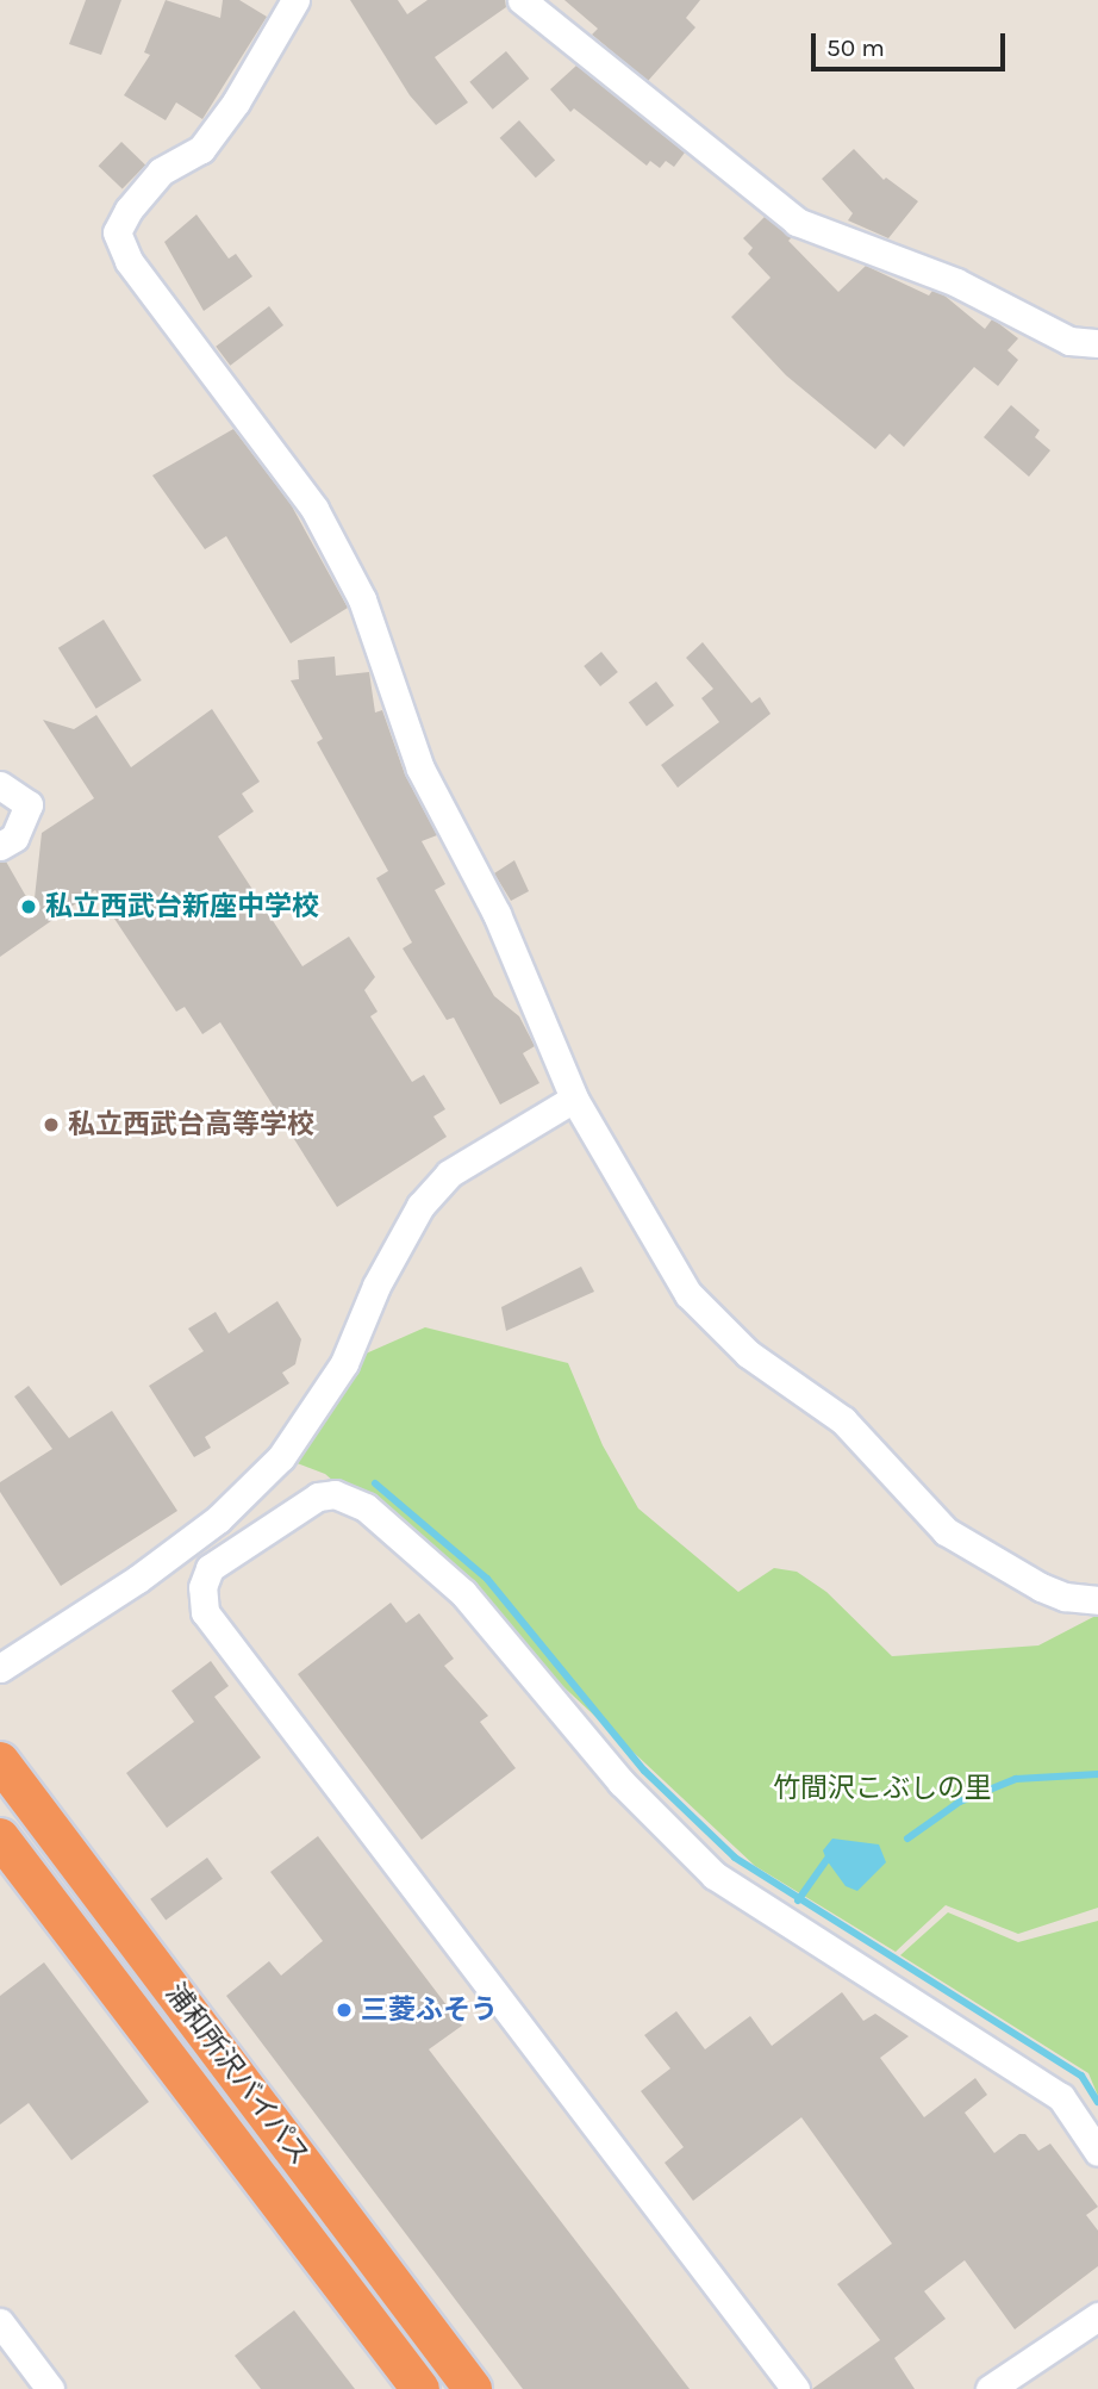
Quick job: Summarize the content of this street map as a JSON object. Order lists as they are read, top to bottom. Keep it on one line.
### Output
{"streets":{"highway":["浦和所沢バイパス"]},"parks":["竹間沢こぶしの里"],"places":["私立西武台新座中学校","私立西武台高等学校","三菱ふそう"],"scale_bar":"50 m"}
